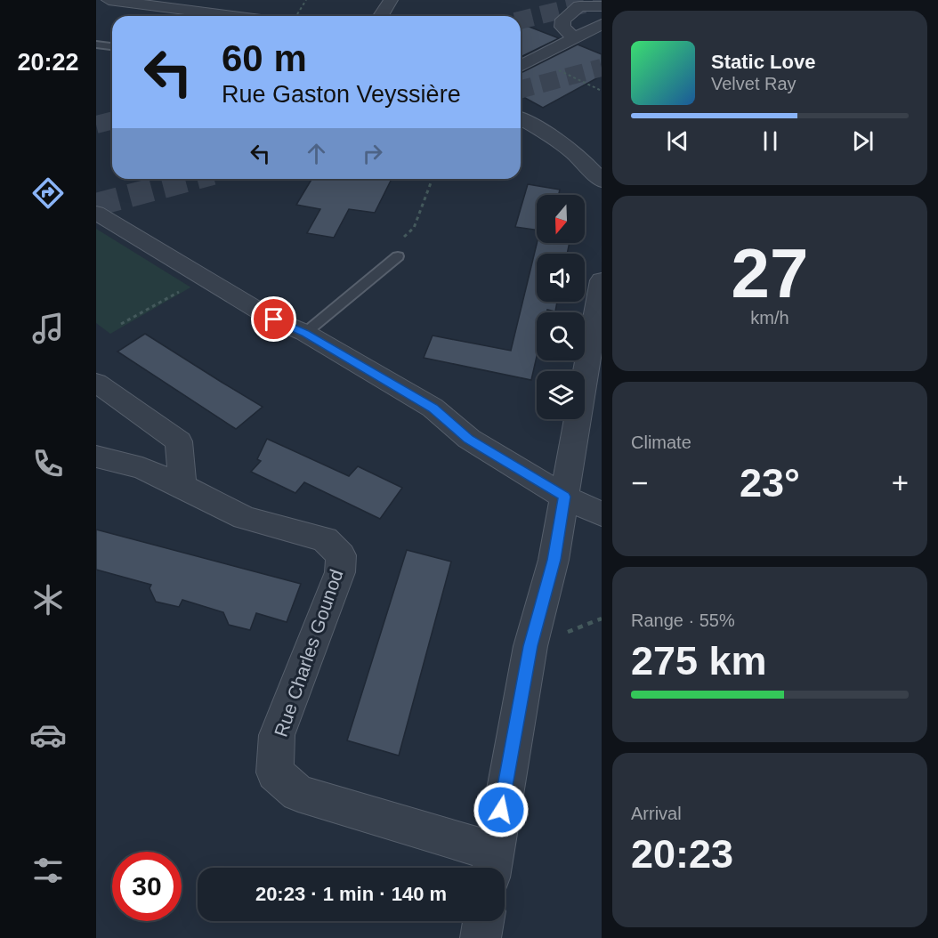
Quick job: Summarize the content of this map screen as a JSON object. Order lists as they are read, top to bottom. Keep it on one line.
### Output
{"streets":{"street":["Rue Charles Gounod"]},"north":"bottom","page":{"tabs":"20:22","turn":["60 m","Rue Gaston Veyssière"],"song":["Static Love","Velvet Ray"],"tile":[["27","km/h"],"Climate",["Range · 55%","275 km"],["Arrival","20:23"]],"heat":["−","23°","+"],"limit":"30","trip":"20:23 · 1 min · 140 m"}}
